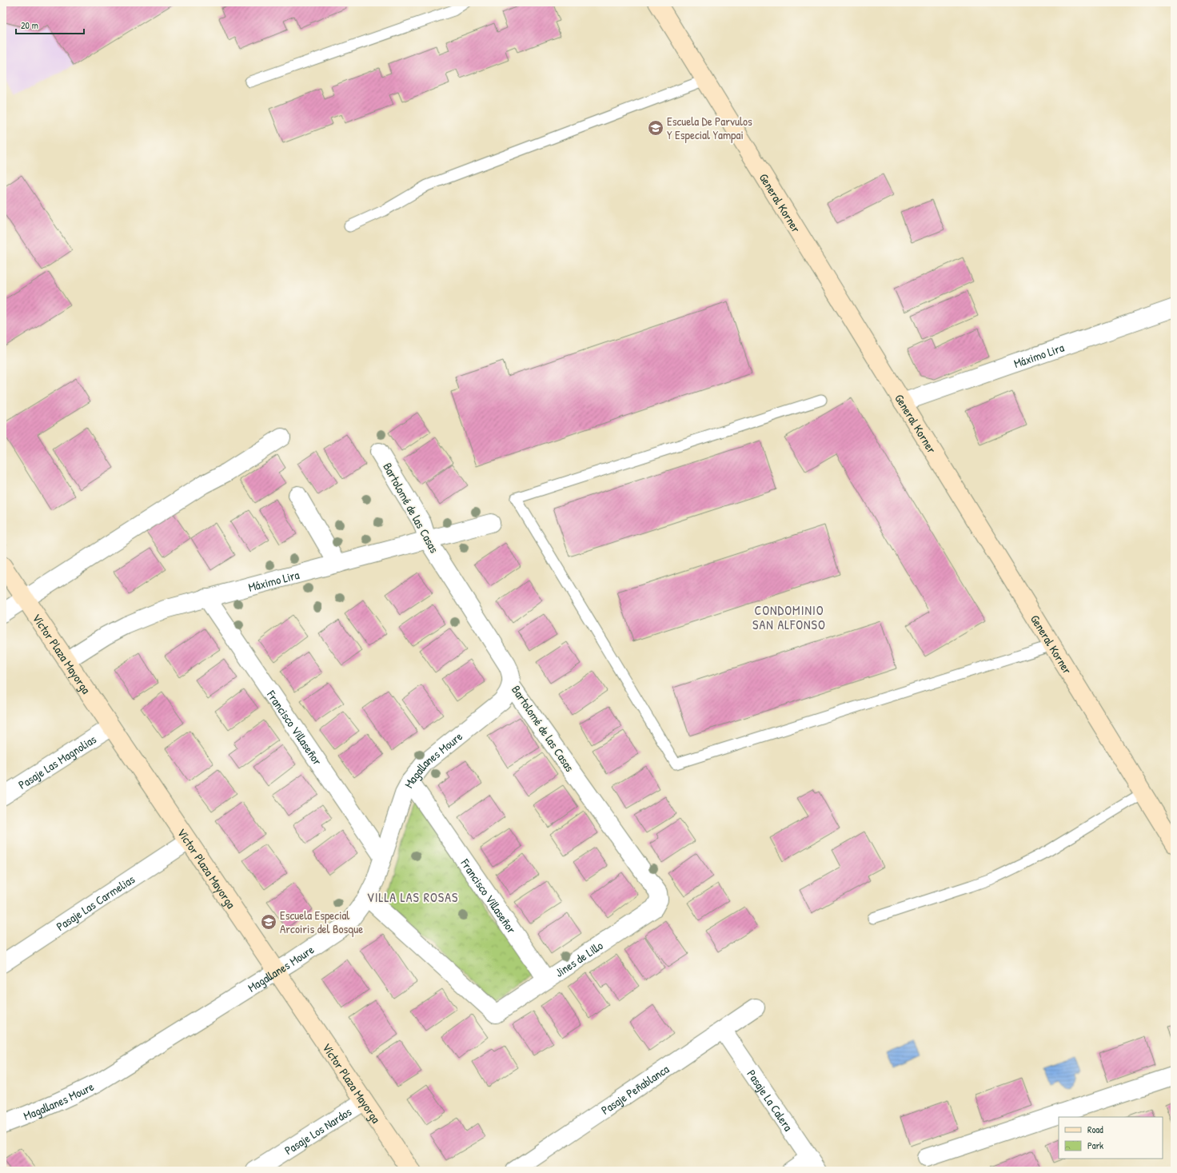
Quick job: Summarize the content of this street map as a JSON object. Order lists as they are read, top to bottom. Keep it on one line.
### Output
{"streets":{"street":["General Korner","Máximo Lira","Bartolomé de las Casas","Víctor Plaza Mayorga","Francisco Villaseñor","Pasaje Las Magnolias","Magallanes Moure","Pasaje Las Carmelias","Jines de Lillo","Pasaje Peñablanca","Pasaje La Calera","Pasaje Los Nardos"]},"crossings":[["General Korner","Máximo Lira"],["Máximo Lira","Bartolomé de las Casas"],["Máximo Lira","Víctor Plaza Mayorga"],["Máximo Lira","Francisco Villaseñor"],["Bartolomé de las Casas","Magallanes Moure"],["Bartolomé de las Casas","Jines de Lillo"],["Víctor Plaza Mayorga","Pasaje Las Magnolias"],["Víctor Plaza Mayorga","Magallanes Moure"],["Víctor Plaza Mayorga","Pasaje Las Carmelias"],["Víctor Plaza Mayorga","Pasaje Los Nardos"],["Francisco Villaseñor","Magallanes Moure"],["Francisco Villaseñor","Jines de Lillo"],["Magallanes Moure","Jines de Lillo"],["Pasaje Peñablanca","Pasaje La Calera"]],"districts":["CONDOMINIO SAN ALFONSO","VILLA LAS ROSAS"],"places":{"school or university":["Escuela De Parvulos Y Especial Yampai","Escuela Especial Arcoiris del Bosque"]},"legend":["Road","Park"],"scale_bar":"20 m"}
